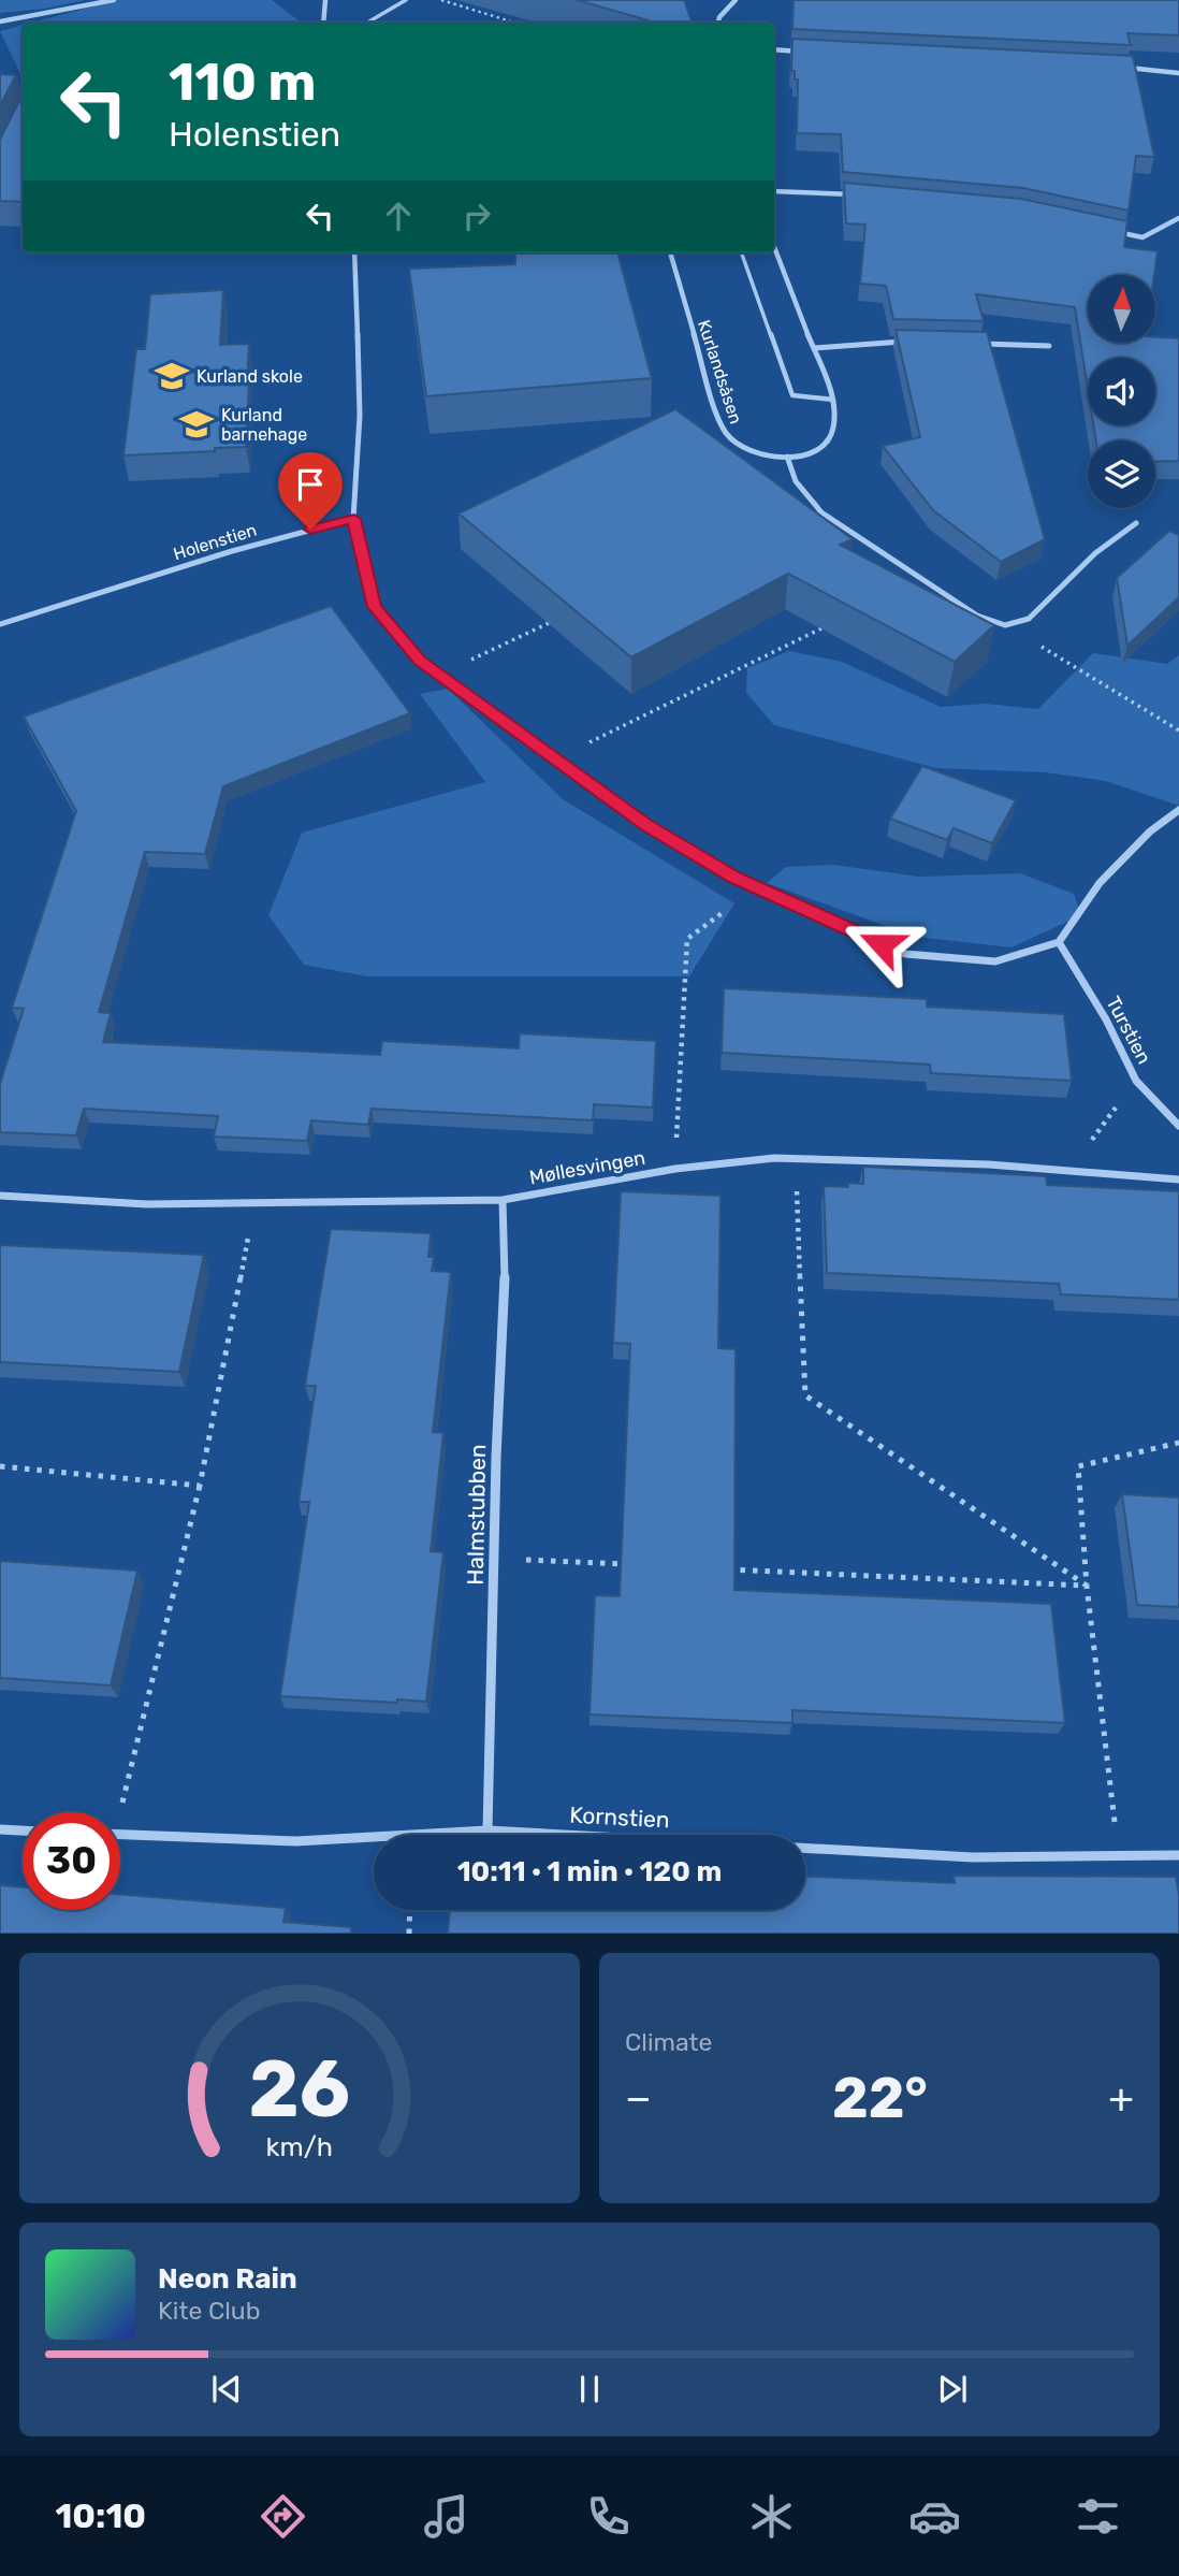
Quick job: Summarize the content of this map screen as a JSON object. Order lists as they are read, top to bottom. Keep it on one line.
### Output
{"streets":{"street":["Kurlandsåsen","Holenstien","Turstien","Møllesvingen","Halmstubben","Kornstien"]},"crossings":[["Møllesvingen","Halmstubben"],["Halmstubben","Kornstien"]],"places":{"school or university":["Kurland skole","Kurland barnehage"]},"north":"top","page":{"turn":["110 m","Holenstien"],"limit":"30","trip":"10:11 · 1 min · 120 m","tile":"Climate","heat":["−","22°","+"],"song":["Neon Rain","Kite Club"],"tabs":"10:10","gauge":["26","km/h"]}}
